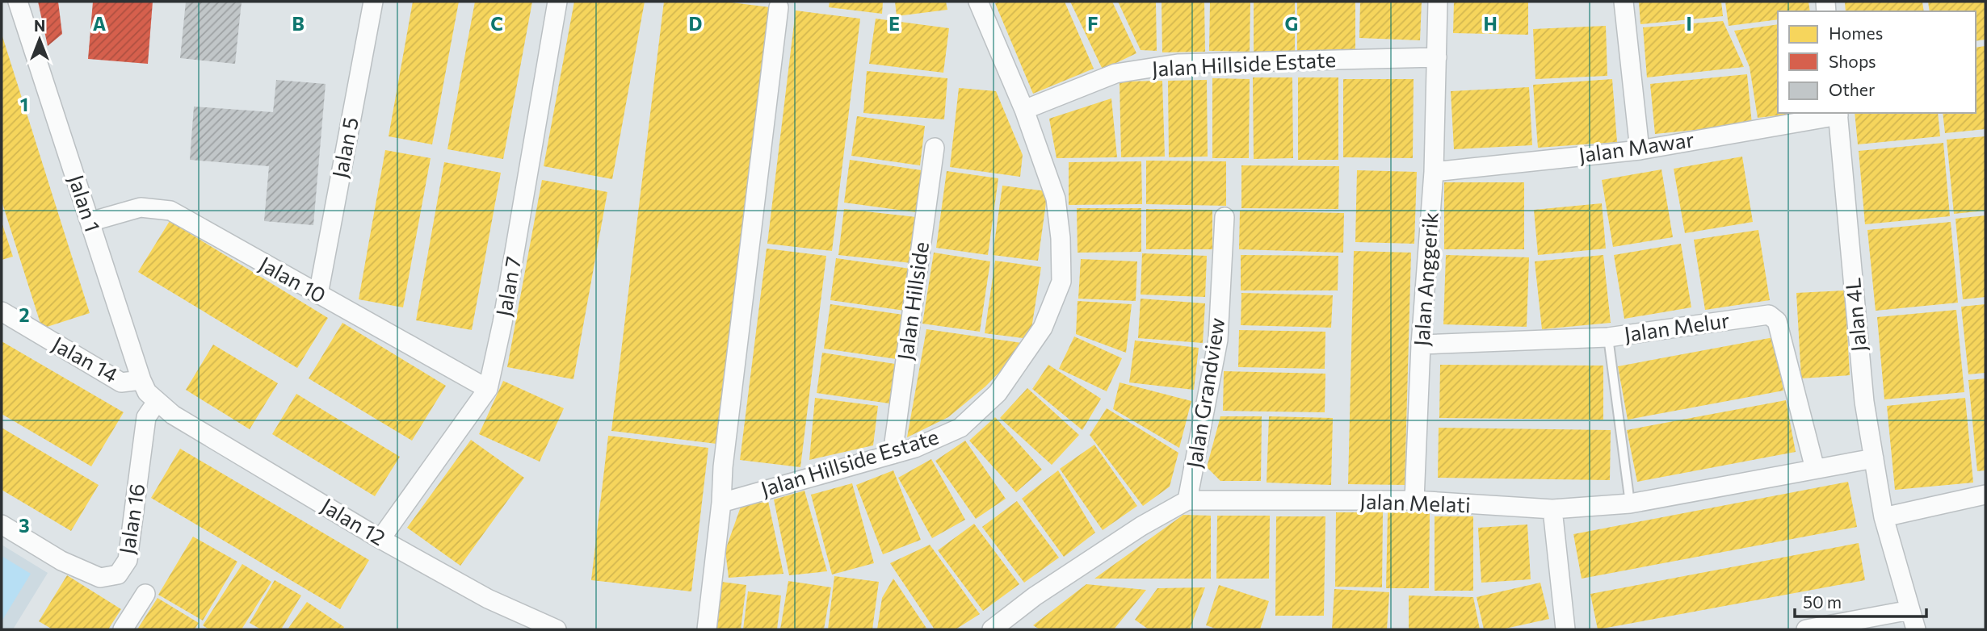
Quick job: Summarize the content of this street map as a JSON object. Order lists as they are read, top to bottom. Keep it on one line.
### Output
{"streets":{"street":["Jalan Hillside Estate","Jalan 5","Jalan Mawar","Jalan 1","Jalan Anggerik","Jalan 10","Jalan 7","Jalan Hillside","Jalan 4L","Jalan Melur","Jalan 14","Jalan Grandview","Jalan Melati","Jalan 16","Jalan 12"]},"crossings":[["Jalan Hillside Estate","Jalan Anggerik"],["Jalan Hillside Estate","Jalan Hillside"],["Jalan 5","Jalan 10"],["Jalan Mawar","Jalan Anggerik"],["Jalan Mawar","Jalan 4L"],["Jalan 1","Jalan 10"],["Jalan 1","Jalan 14"],["Jalan 1","Jalan 16"],["Jalan 1","Jalan 12"],["Jalan Anggerik","Jalan Melur"],["Jalan Anggerik","Jalan Melati"],["Jalan 10","Jalan 7"],["Jalan 7","Jalan 12"],["Jalan 4L","Jalan Melati"],["Jalan Melur","Jalan Melati"],["Jalan Grandview","Jalan Melati"],["Jalan 16","Jalan 12"]],"legend":["Homes","Shops","Other"],"scale_bar":"50 m","north":"top","grid":{"columns":["A","B","C","D","E","F","G","H","I"],"rows":["1","2","3"]}}
